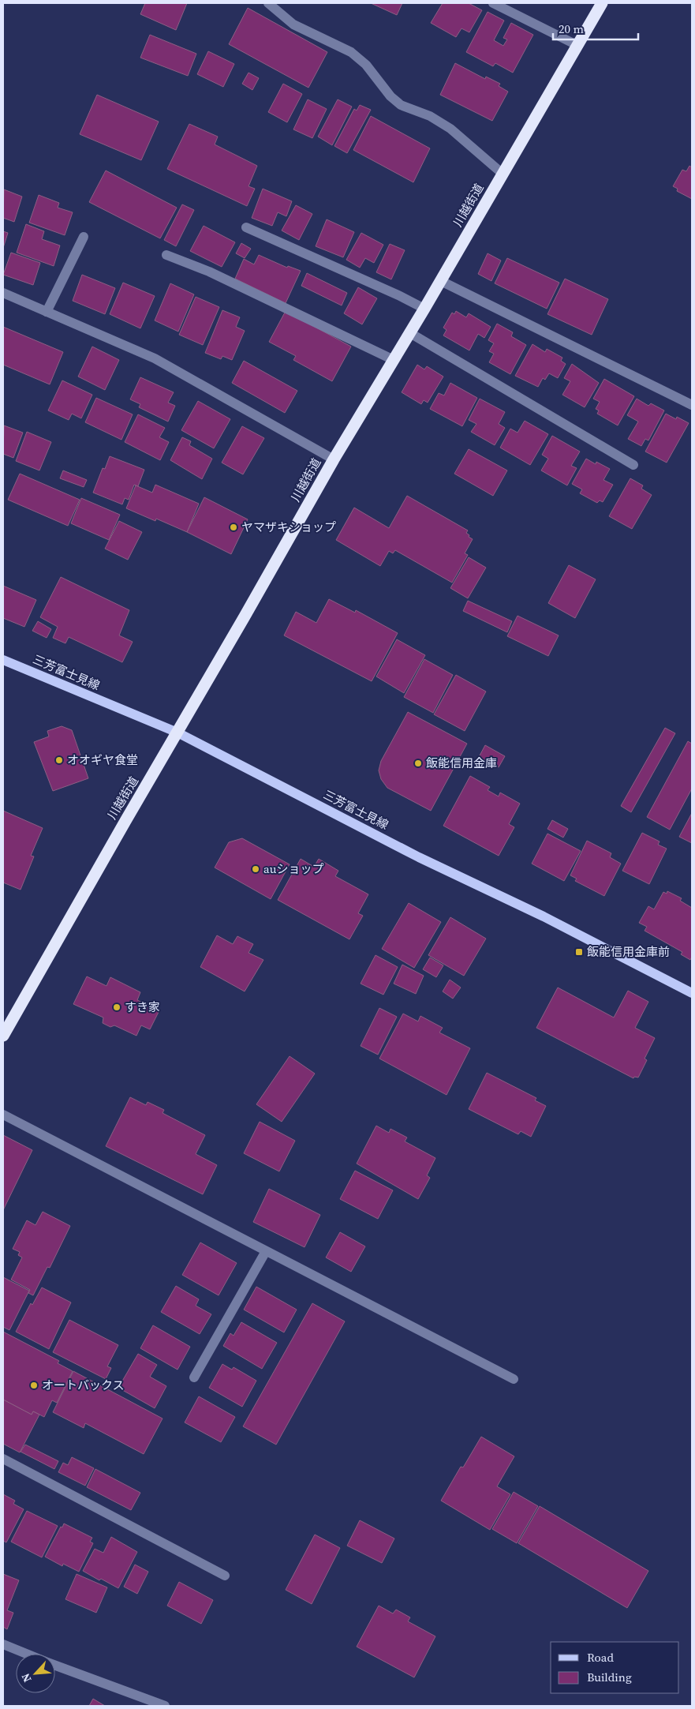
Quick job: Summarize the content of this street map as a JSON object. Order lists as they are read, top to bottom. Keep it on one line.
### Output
{"streets":{"highway":["川越街道"],"main road":["三芳富士見線"]},"crossings":[["川越街道","三芳富士見線"]],"places":{"other":["ヤマザキショップ","オオギヤ食堂","飯能信用金庫","auショップ","すき家","オートバックス"],"transit":["飯能信用金庫前"]},"legend":["Road","Building"],"scale_bar":"20 m","north":"bottom left"}
